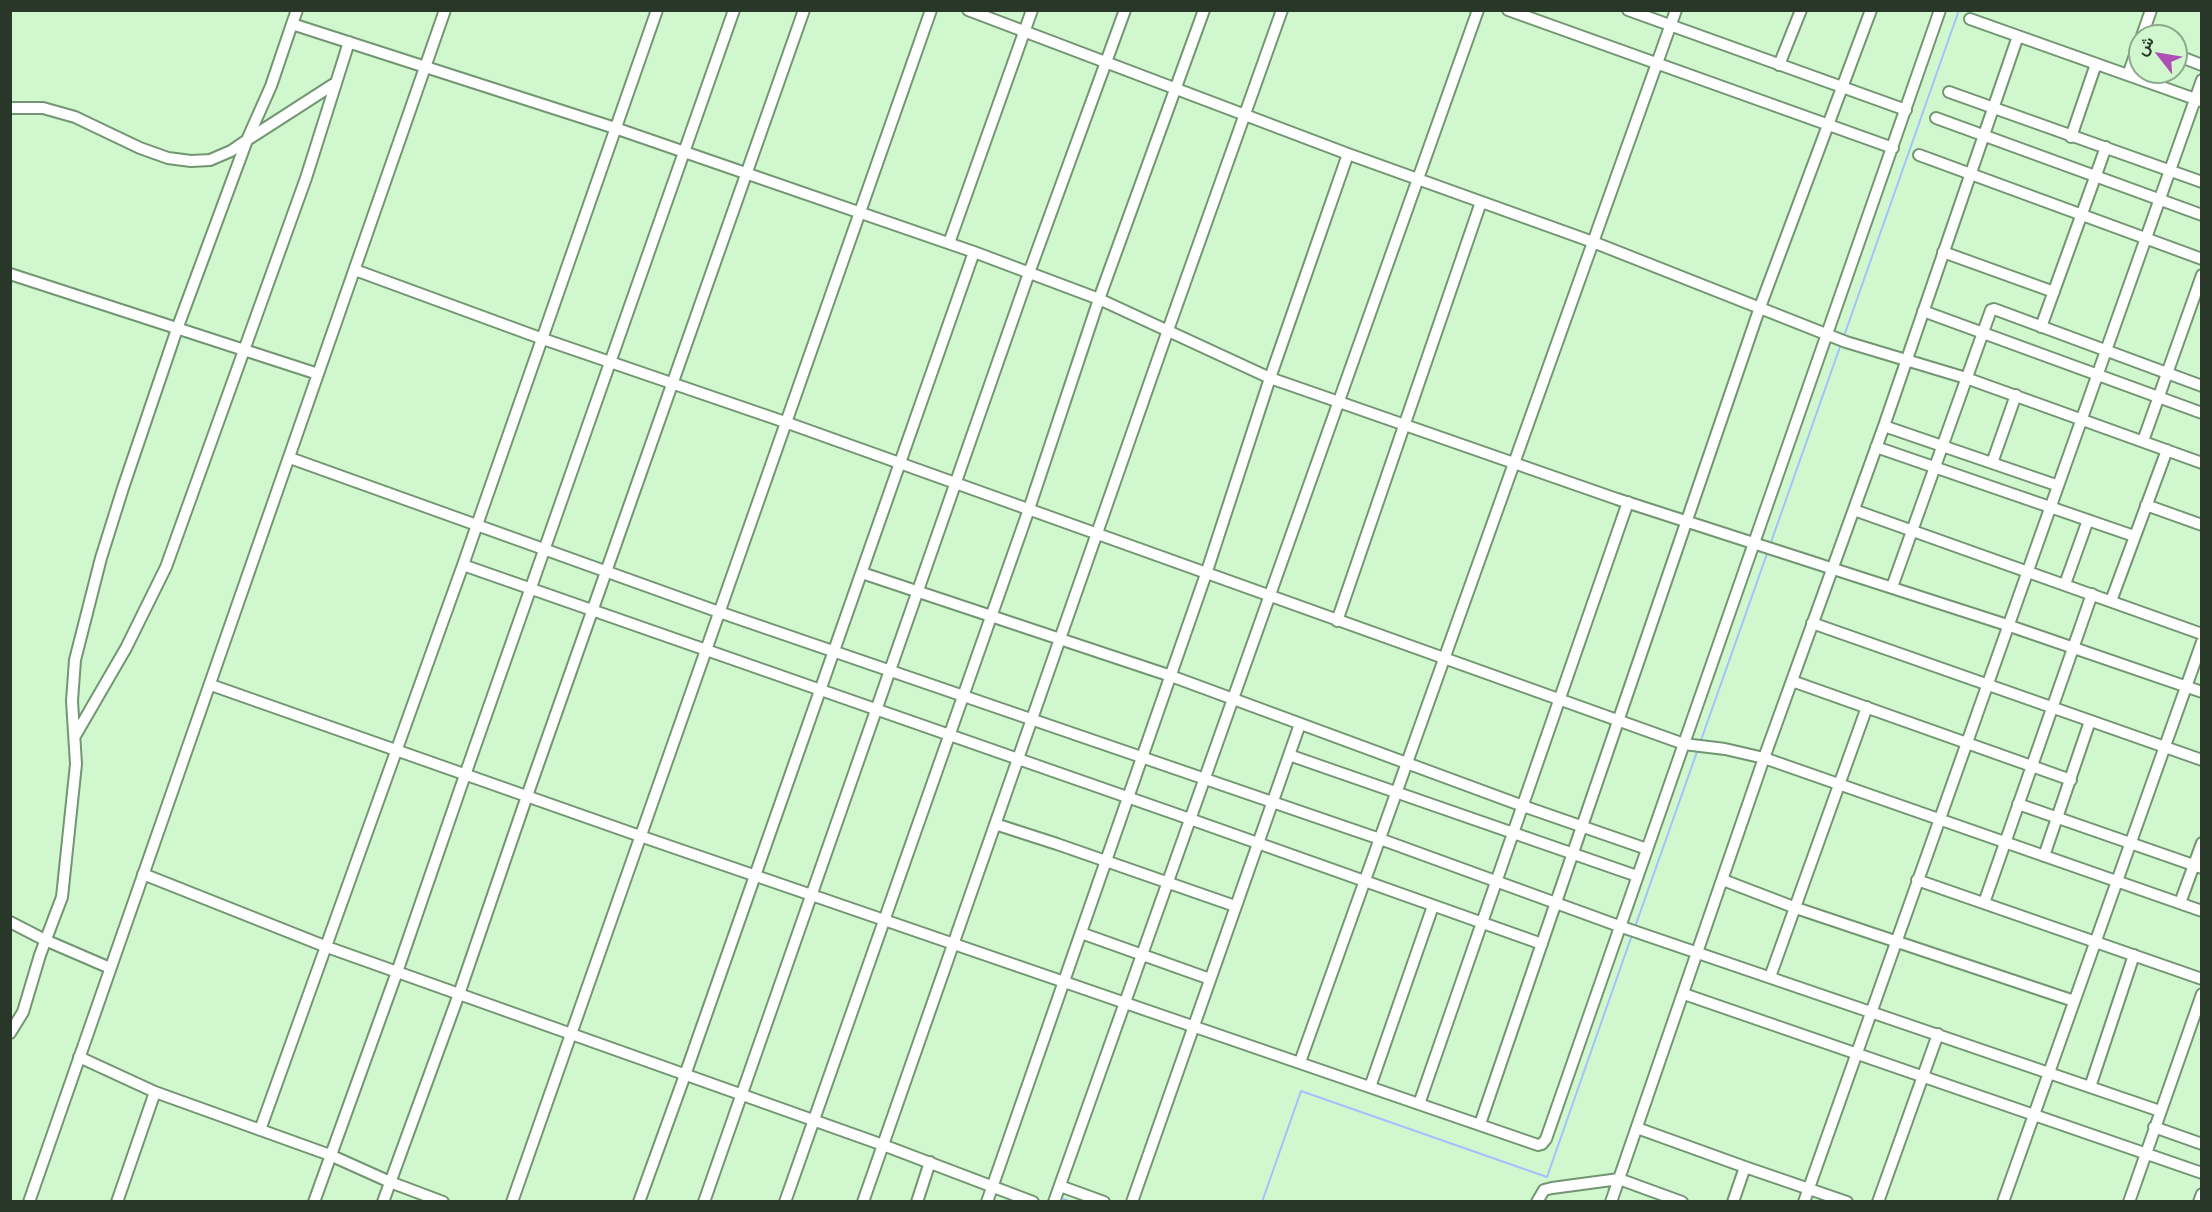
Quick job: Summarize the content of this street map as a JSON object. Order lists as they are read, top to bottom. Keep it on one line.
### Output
{"north":"top left"}
